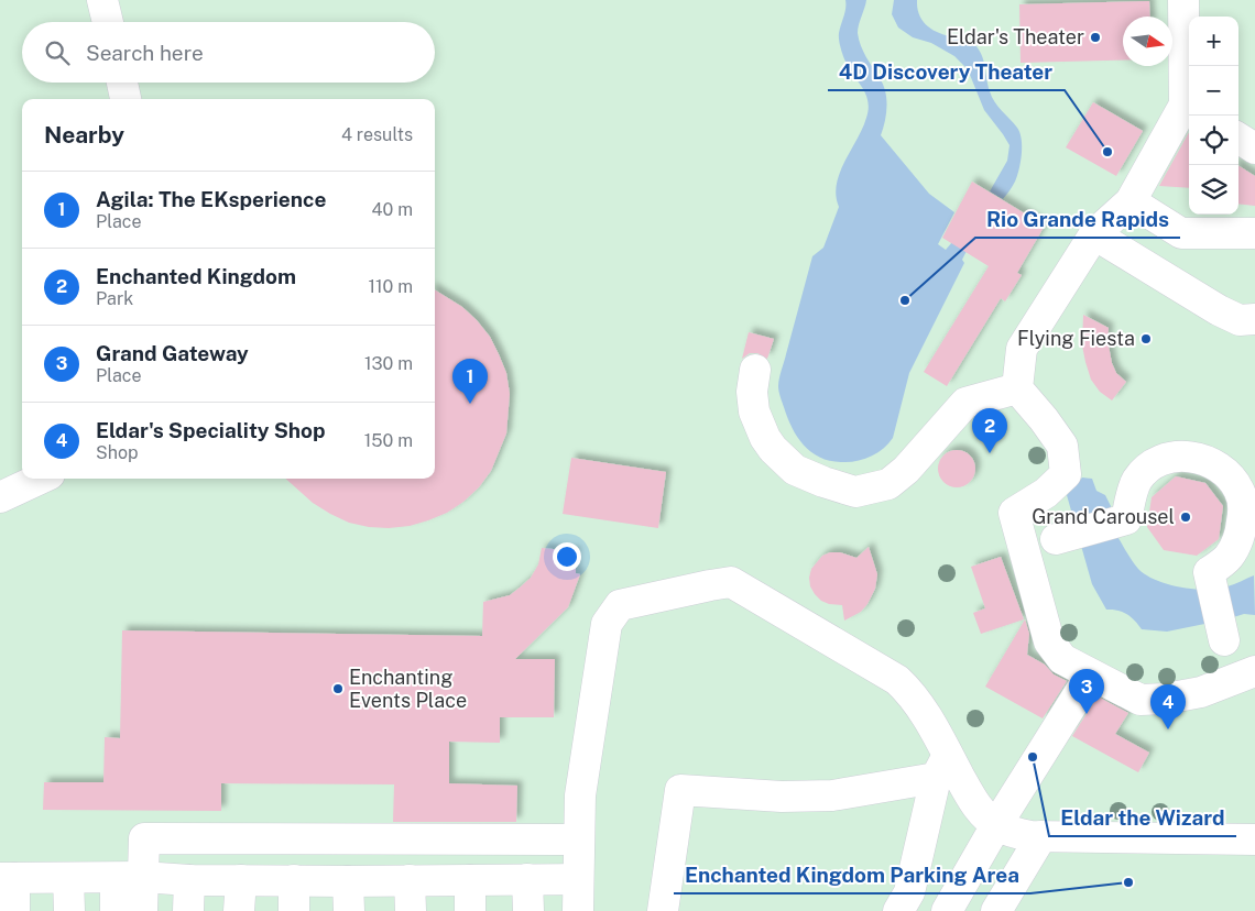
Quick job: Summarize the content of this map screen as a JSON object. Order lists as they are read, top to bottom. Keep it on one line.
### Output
{"places":["Eldar's Theater","4D Discovery Theater","Rio Grande Rapids","Flying Fiesta","Grand Carousel","Enchanting Events Place","Eldar the Wizard","Enchanted Kingdom Parking Area"],"north":"right","page":{"map_buttons":["+","−"],"search":"Search here","heading":["Nearby","4 results"],"list":[{"mark":"1","name":"Agila: The EKsperience","note":"Place","value":"40 m"},{"mark":"2","name":"Enchanted Kingdom","note":"Park","value":"110 m"},{"mark":"3","name":"Grand Gateway","note":"Place","value":"130 m"},{"mark":"4","name":"Eldar's Speciality Shop","note":"Shop","value":"150 m"}],"pins":["1","2","3","4"]}}
